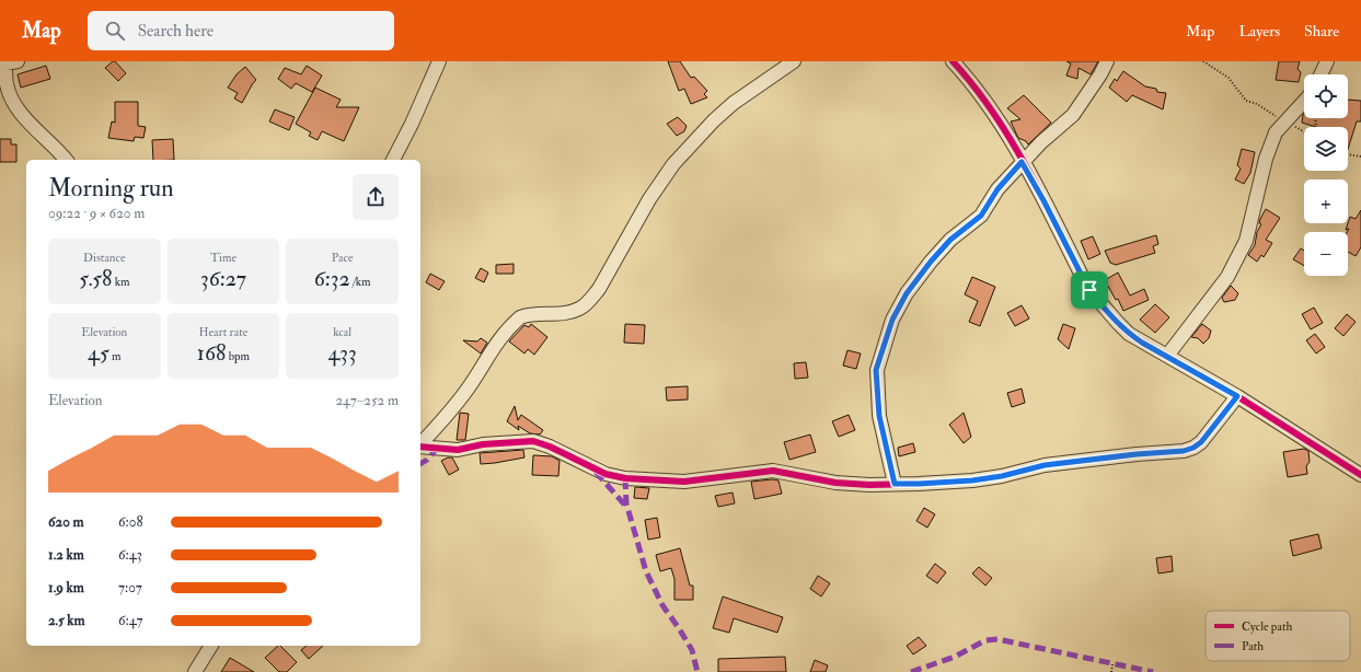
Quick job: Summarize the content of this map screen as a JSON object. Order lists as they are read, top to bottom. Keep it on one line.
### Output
{"legend":["Cycle path","Path"],"page":{"header":"Map","search":"Search here","nav":["Map","Layers","Share"],"map_buttons":["+","−"],"heading":["Morning run","09:22 · 9 × 620 m"],"stats":[["Distance","5.58 km"],["Time","36:27"],["Pace","6:32 /km"],["Elevation","45 m"],["Heart rate","168 bpm"],["kcal","433"]],"chart":["Elevation","247–252 m"],"list":[{"name":"620 m","note":"6:08"},{"name":"1.2 km","note":"6:43"},{"name":"1.9 km","note":"7:07"},{"name":"2.5 km","note":"6:47"}]}}
